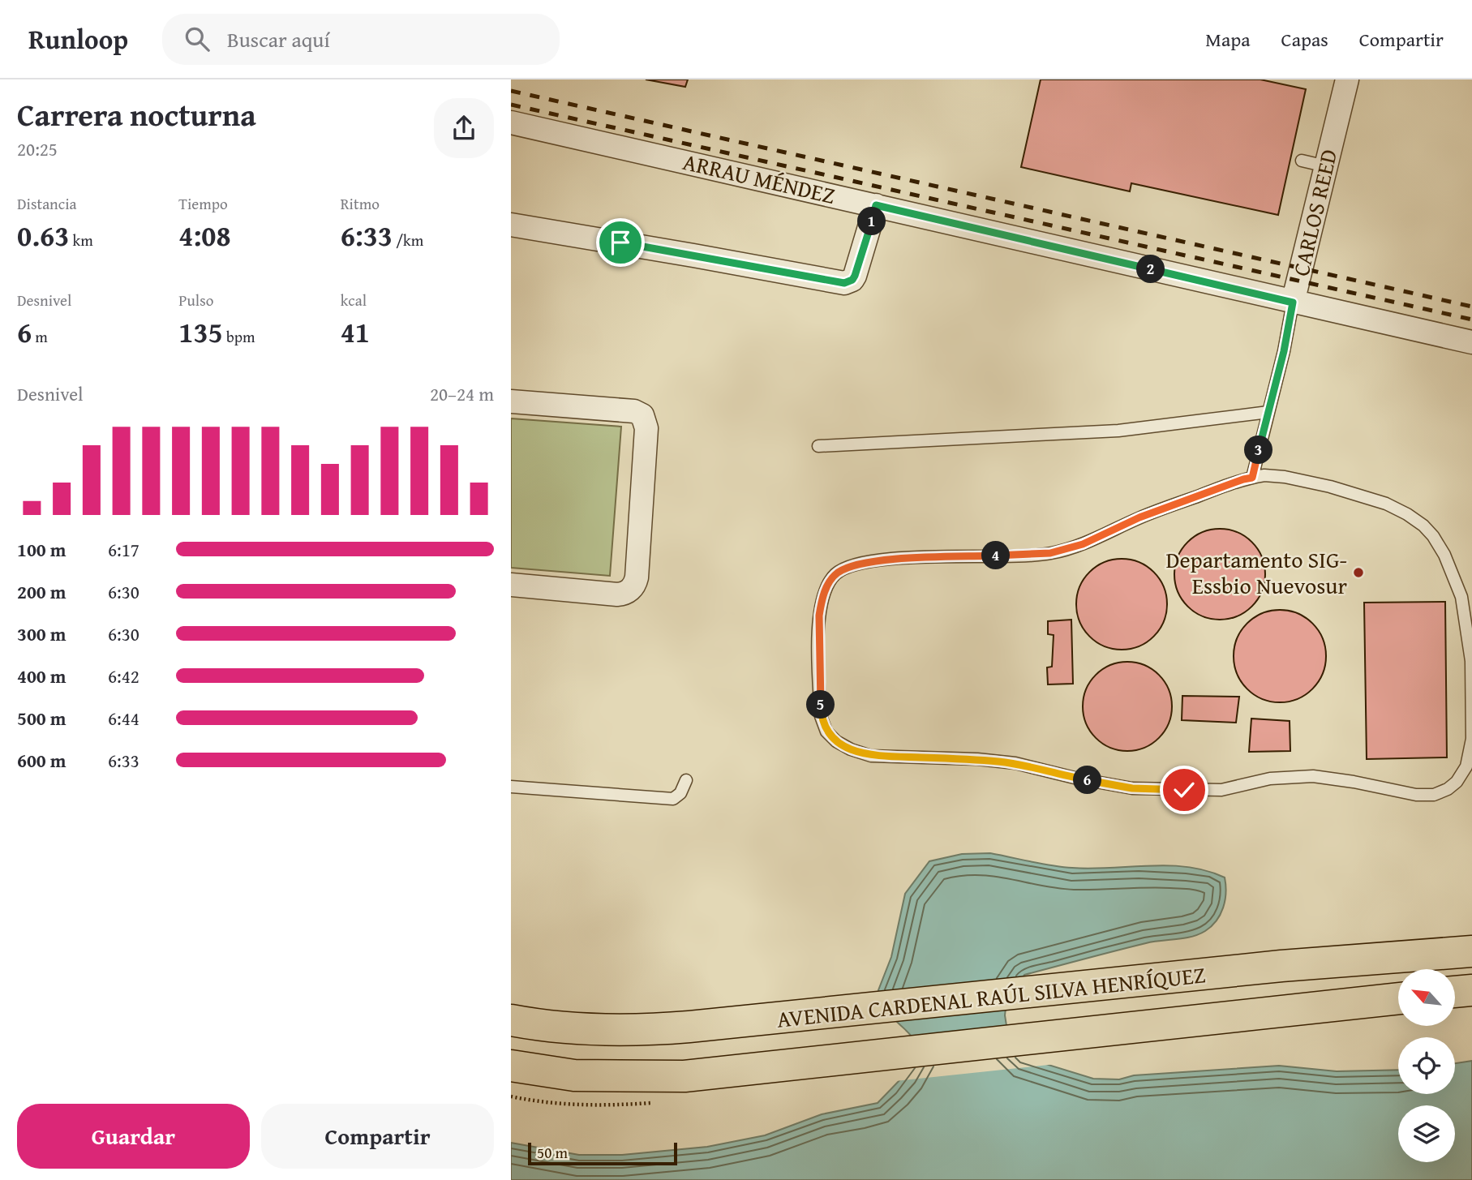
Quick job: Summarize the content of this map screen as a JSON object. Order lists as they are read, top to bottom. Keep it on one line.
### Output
{"streets":{"main road":["AVENIDA CARDENAL RAÚL SILVA HENRÍQUEZ"],"street":["ARRAU MÉNDEZ","CARLOS REED"]},"crossings":[["ARRAU MÉNDEZ","CARLOS REED"]],"places":["Departamento SIG- Essbio Nuevosur"],"scale_bar":"50 m","north":"top left","page":{"header":"Runloop","search":"Buscar aquí","nav":["Mapa","Capas","Compartir"],"heading":["Carrera nocturna","20:25"],"stats":[["Distancia","0.63 km"],["Tiempo","4:08"],["Ritmo","6:33 /km"],["Desnivel","6 m"],["Pulso","135 bpm"],["kcal","41"]],"pins":["1","2","3","4","5","6"],"chart":["Desnivel","20–24 m"],"list":[{"name":"100 m","note":"6:17"},{"name":"200 m","note":"6:30"},{"name":"300 m","note":"6:30"},{"name":"400 m","note":"6:42"},{"name":"500 m","note":"6:44"},{"name":"600 m","note":"6:33"}],"buttons":["Guardar","Compartir"],"scale":"50 m"}}
